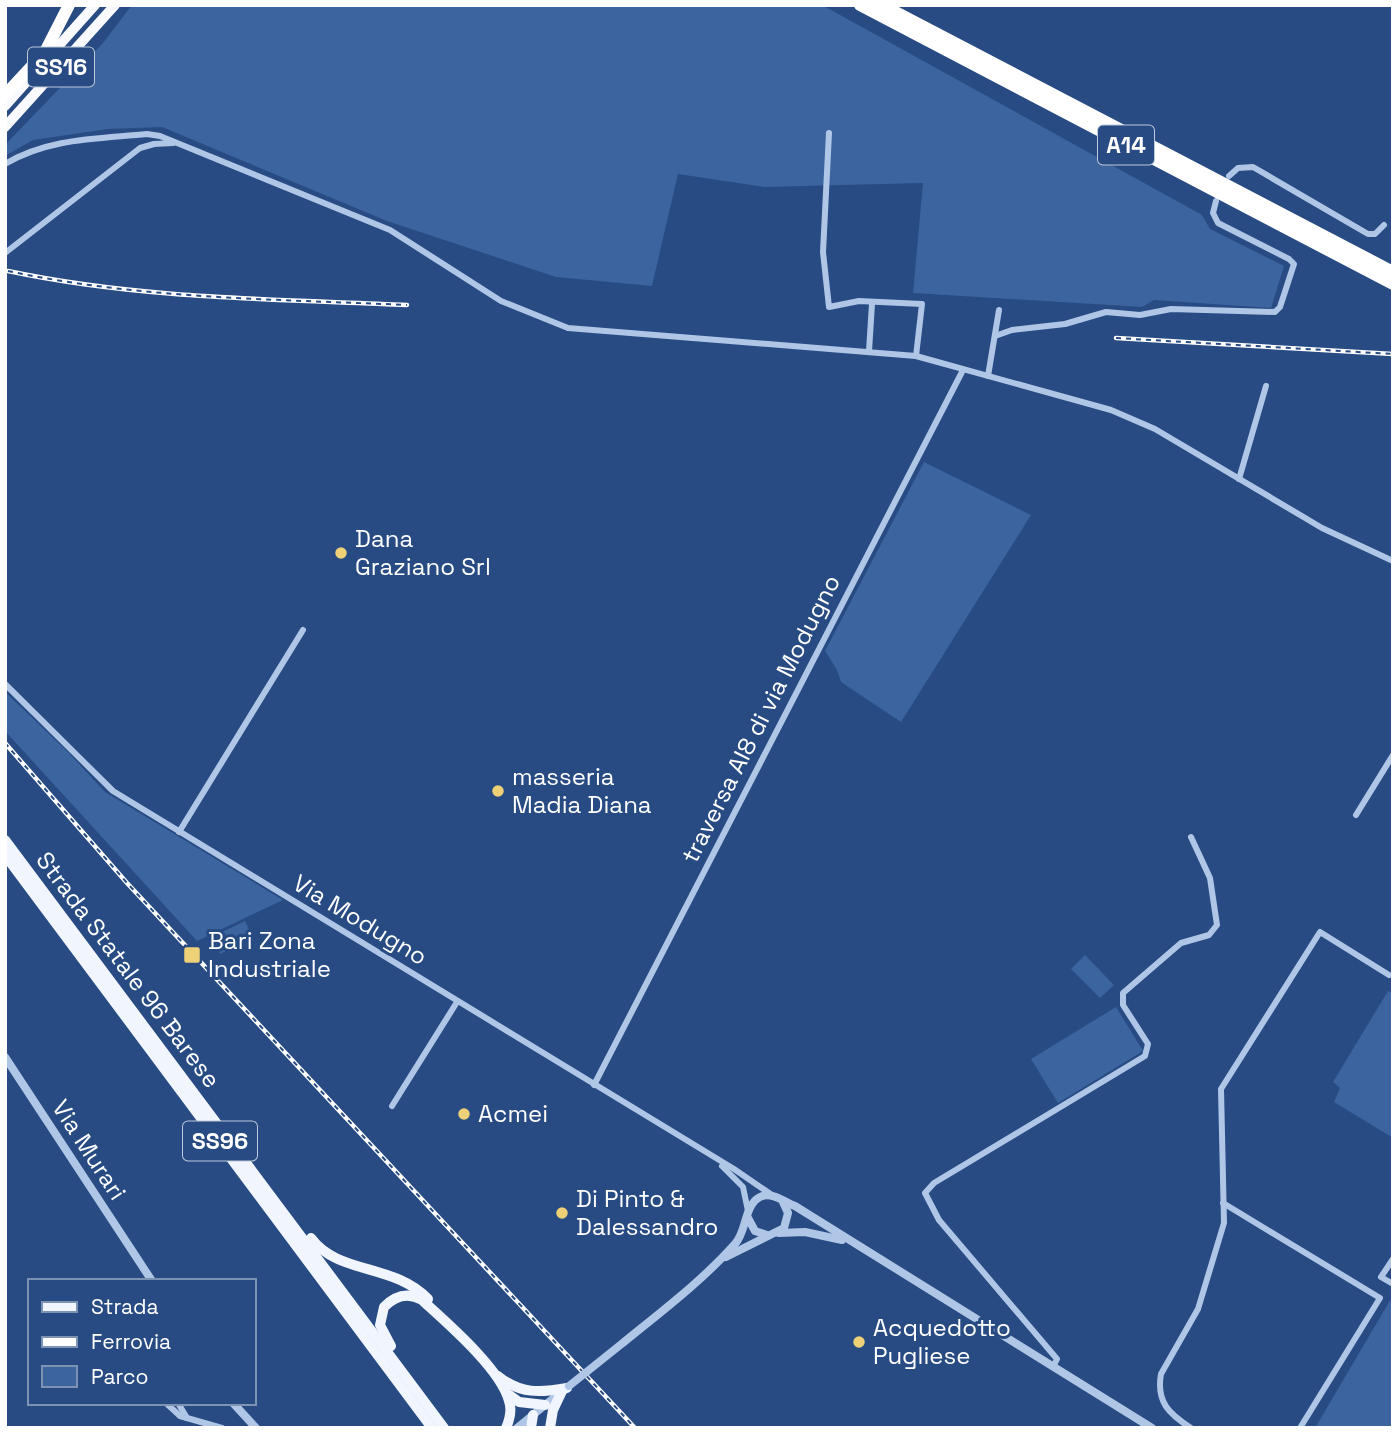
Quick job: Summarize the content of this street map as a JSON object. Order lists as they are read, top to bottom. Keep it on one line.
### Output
{"streets":{"highway":["SS16","A14"],"main road":["Strada Statale 96 Barese","SS96"],"street":["traversa AI8 di via Modugno","Via Modugno","Via Murari"]},"crossings":[["traversa AI8 di via Modugno","Via Modugno"]],"places":{"other":["Dana Graziano Srl","masseria Madia Diana","Acmei","Di Pinto & Dalessandro","Acquedotto Pugliese"],"transit":["Bari Zona Industriale"]},"legend":["Strada","Ferrovia","Parco"]}
